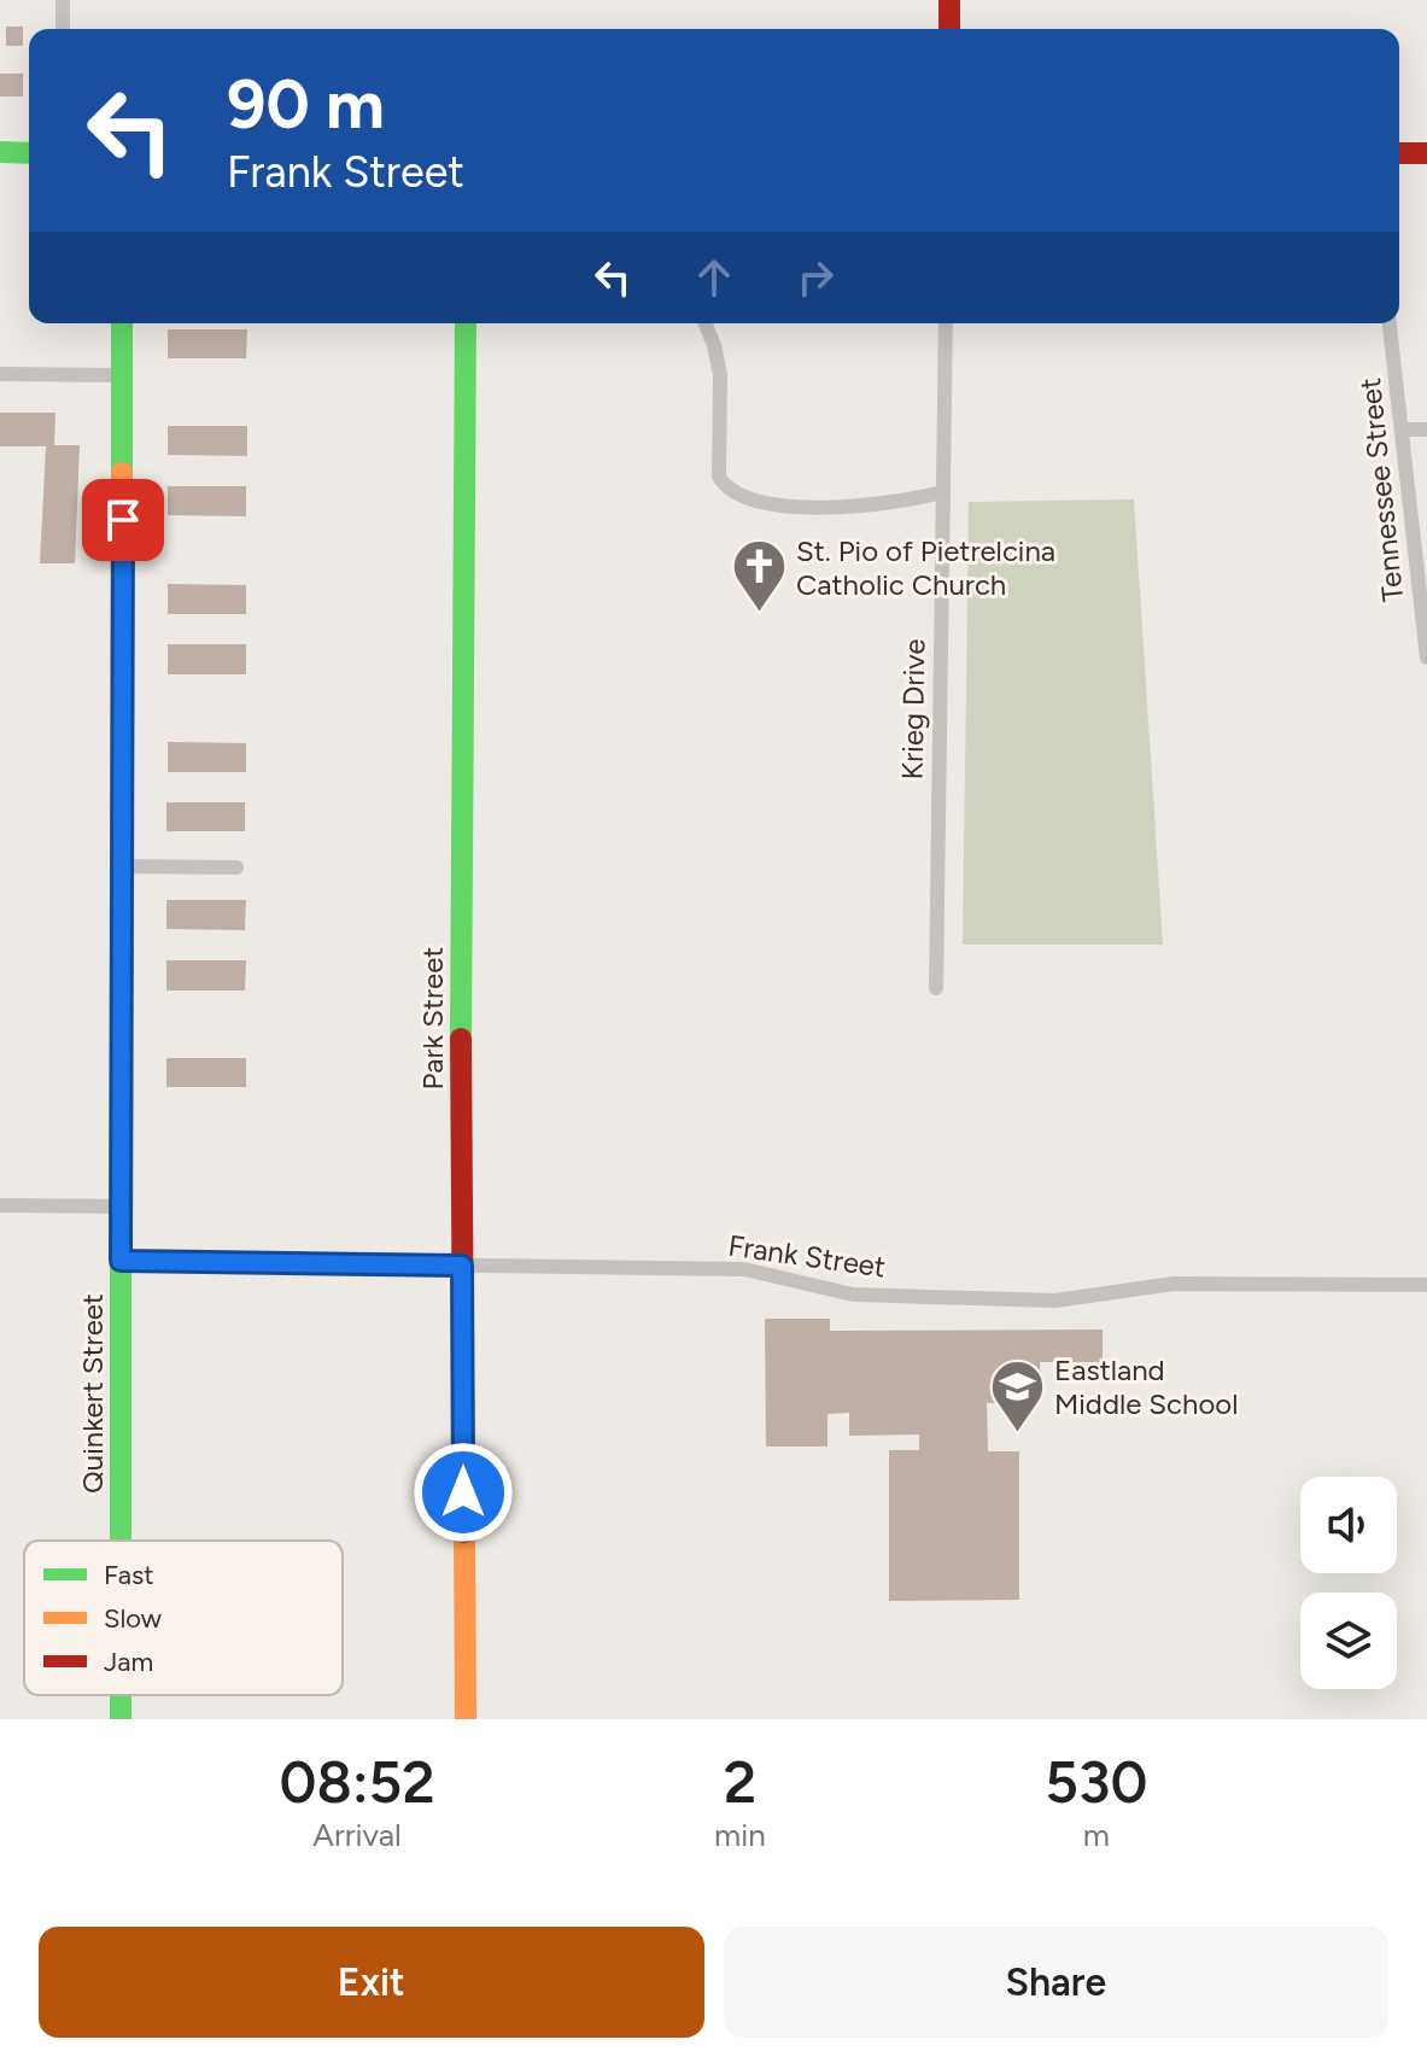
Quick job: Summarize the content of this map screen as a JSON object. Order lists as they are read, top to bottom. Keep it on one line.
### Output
{"streets":{"street":["Tennessee Street","Krieg Drive","Park Street","Frank Street","Quinkert Street"]},"crossings":[["Park Street","Frank Street"],["Frank Street","Quinkert Street"]],"places":{"church":["St. Pio of Pietrelcina Catholic Church"],"school or university":["Eastland Middle School"]},"legend":["Fast","Slow","Jam"],"page":{"turn":["90 m","Frank Street"],"eta":["08:52","Arrival","2","min","530","m"],"buttons":["Exit","Share"]}}
